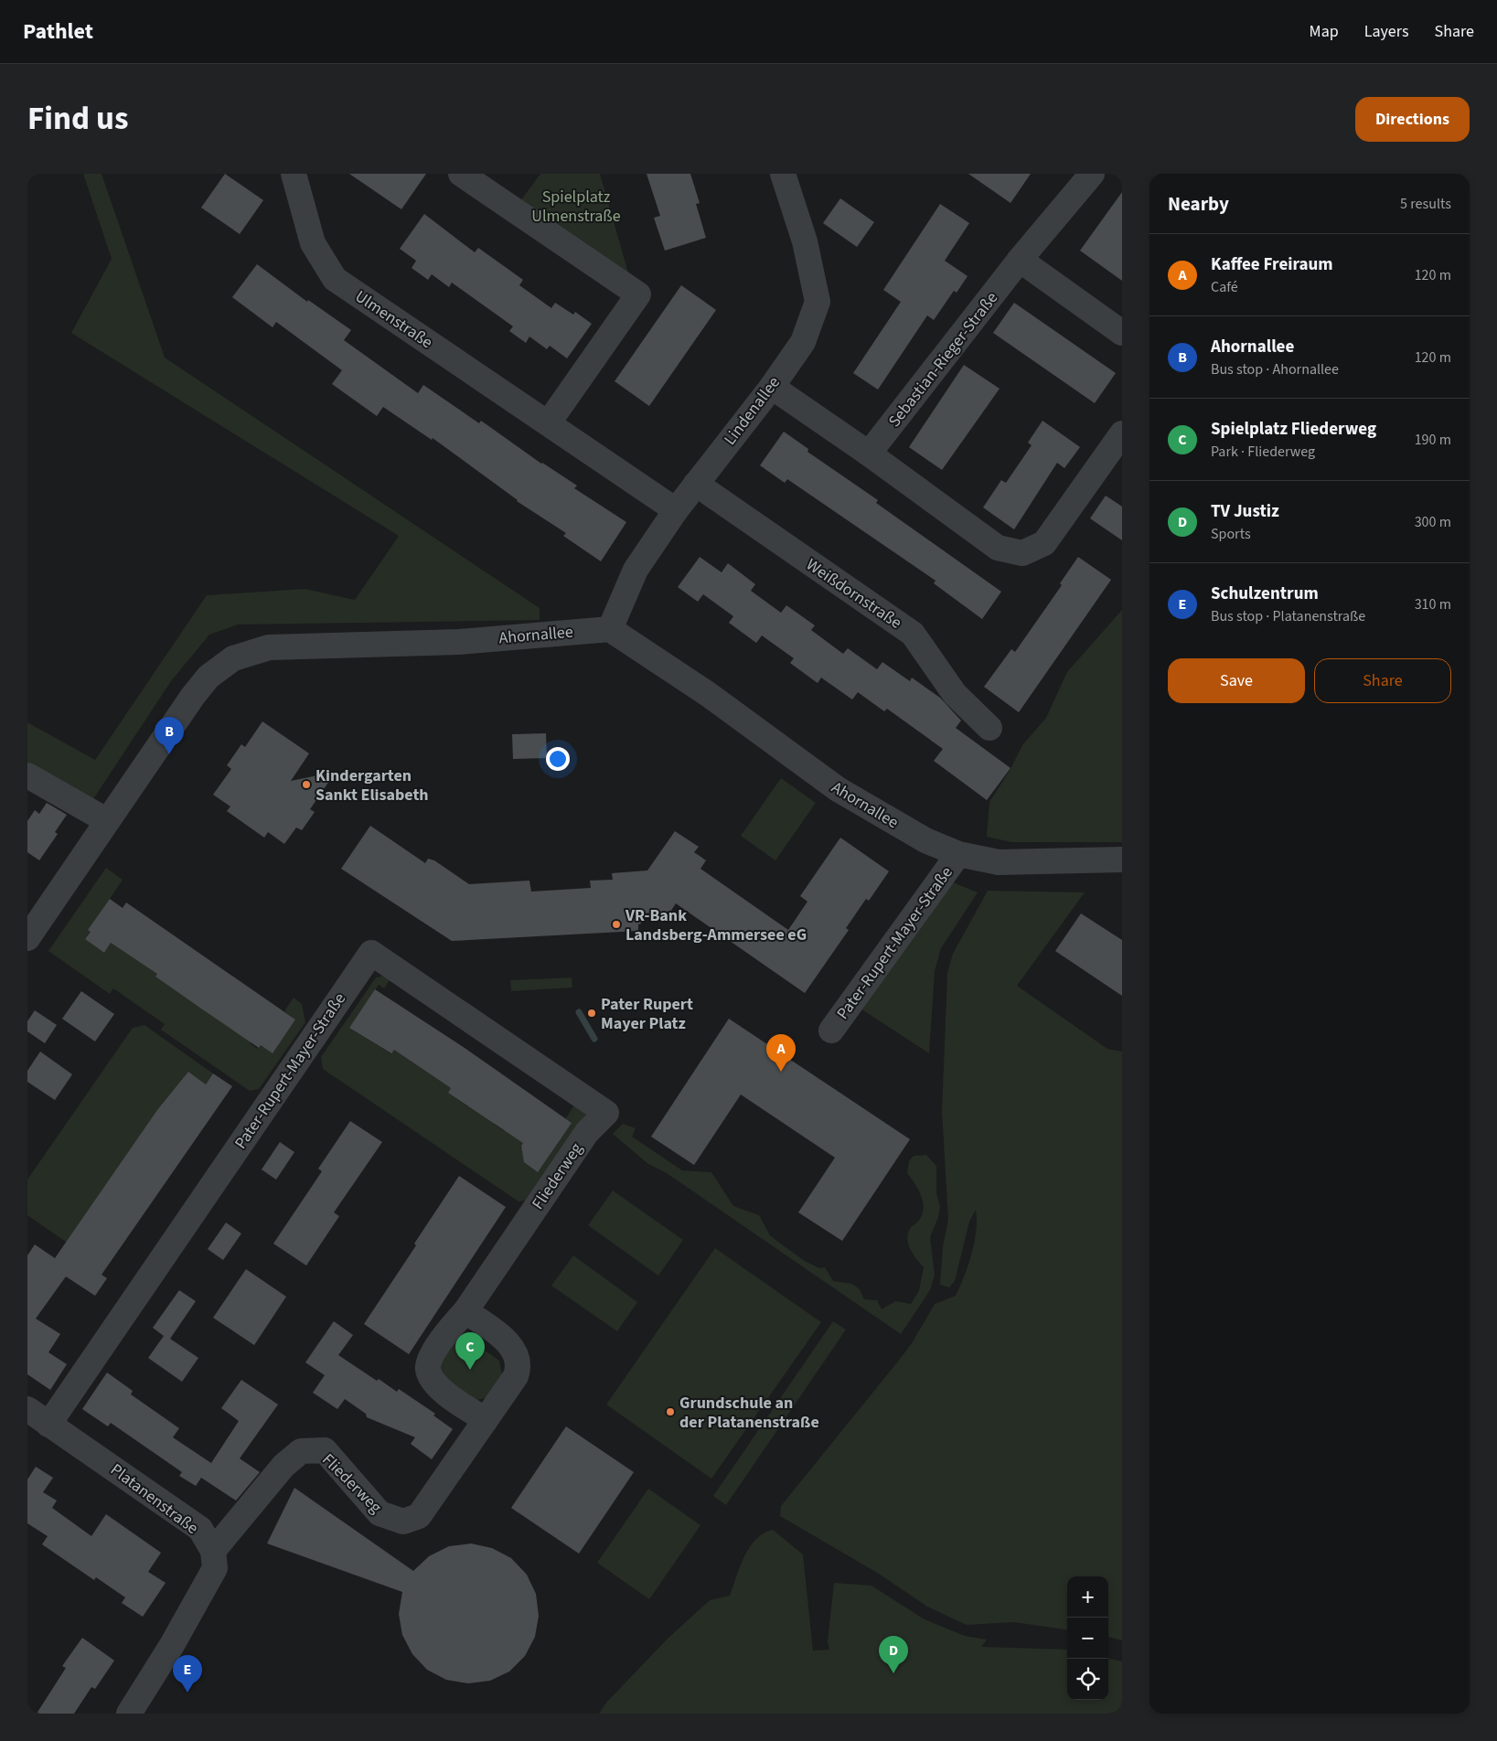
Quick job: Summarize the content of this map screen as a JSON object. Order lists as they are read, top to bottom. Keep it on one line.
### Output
{"streets":{"street":["Ulmenstraße","Sebastian-Rieger-Straße","Lindenallee","Weißdornstraße","Ahornallee","Pater-Rupert-Mayer-Straße","Fliederweg","Platanenstraße"]},"crossings":[["Ulmenstraße","Lindenallee"],["Lindenallee","Weißdornstraße"],["Lindenallee","Ahornallee"],["Ahornallee","Pater-Rupert-Mayer-Straße"],["Pater-Rupert-Mayer-Straße","Fliederweg"],["Pater-Rupert-Mayer-Straße","Platanenstraße"],["Fliederweg","Platanenstraße"]],"parks":["Spielplatz Ulmenstraße"],"places":["Kindergarten Sankt Elisabeth","VR-Bank Landsberg-Ammersee eG","Pater Rupert Mayer Platz","Grundschule an der Platanenstraße"],"page":{"header":"Pathlet","nav":["Map","Layers","Share"],"title":"Find us","buttons":["Directions",["Save","Share"]],"heading":["Nearby","5 results"],"list":[{"mark":"A","name":"Kaffee Freiraum","note":"Café","value":"120 m"},{"mark":"B","name":"Ahornallee","note":"Bus stop · Ahornallee","value":"120 m"},{"mark":"C","name":"Spielplatz Fliederweg","note":"Park · Fliederweg","value":"190 m"},{"mark":"D","name":"TV Justiz","note":"Sports","value":"300 m"},{"mark":"E","name":"Schulzentrum","note":"Bus stop · Platanenstraße","value":"310 m"}],"pins":["B","A","C","D","E"],"map_buttons":["+","−"]}}
